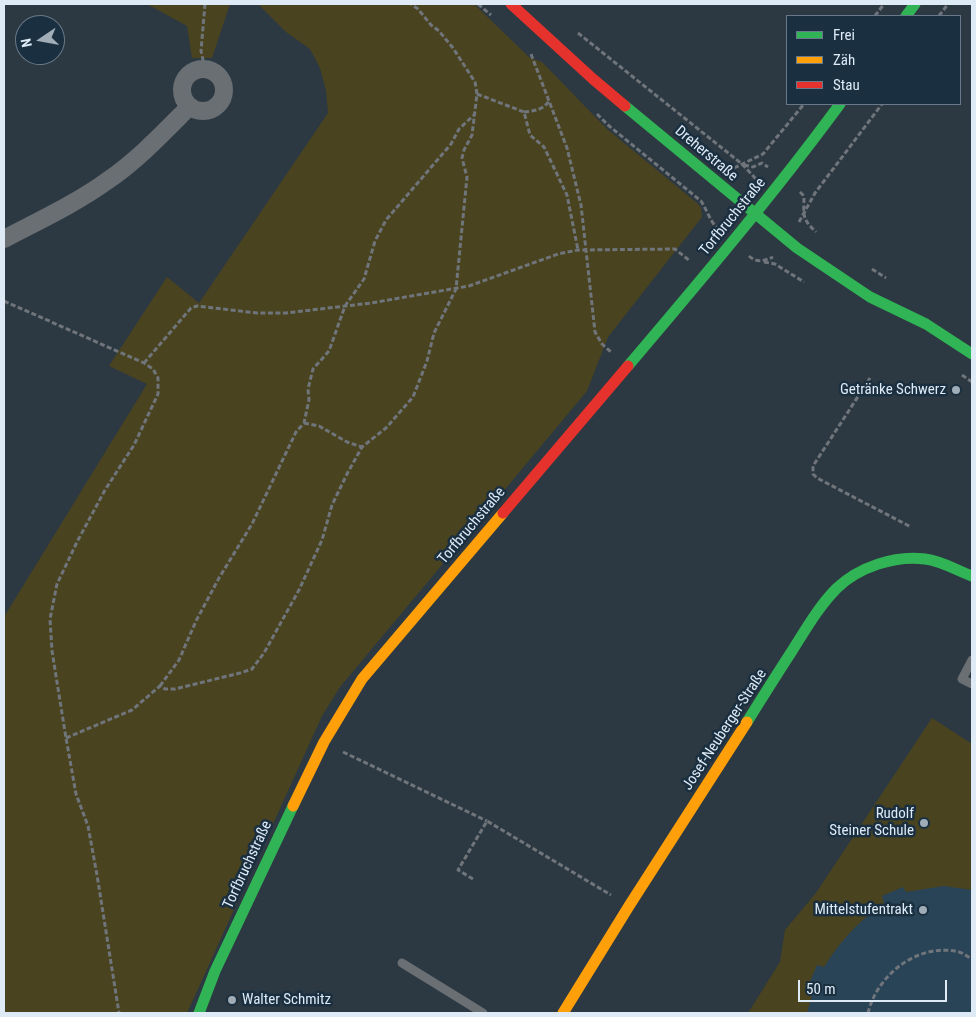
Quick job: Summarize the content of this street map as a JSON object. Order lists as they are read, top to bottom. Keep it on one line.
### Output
{"streets":{"main road":["Dreherstraße","Torfbruchstraße","Josef-Neuberger-Straße"]},"crossings":[["Dreherstraße","Torfbruchstraße"]],"places":["Getränke Schwerz","Rudolf Steiner Schule","Mittelstufentrakt","Walter Schmitz"],"legend":["Frei","Zäh","Stau"],"scale_bar":"50 m","north":"left"}
